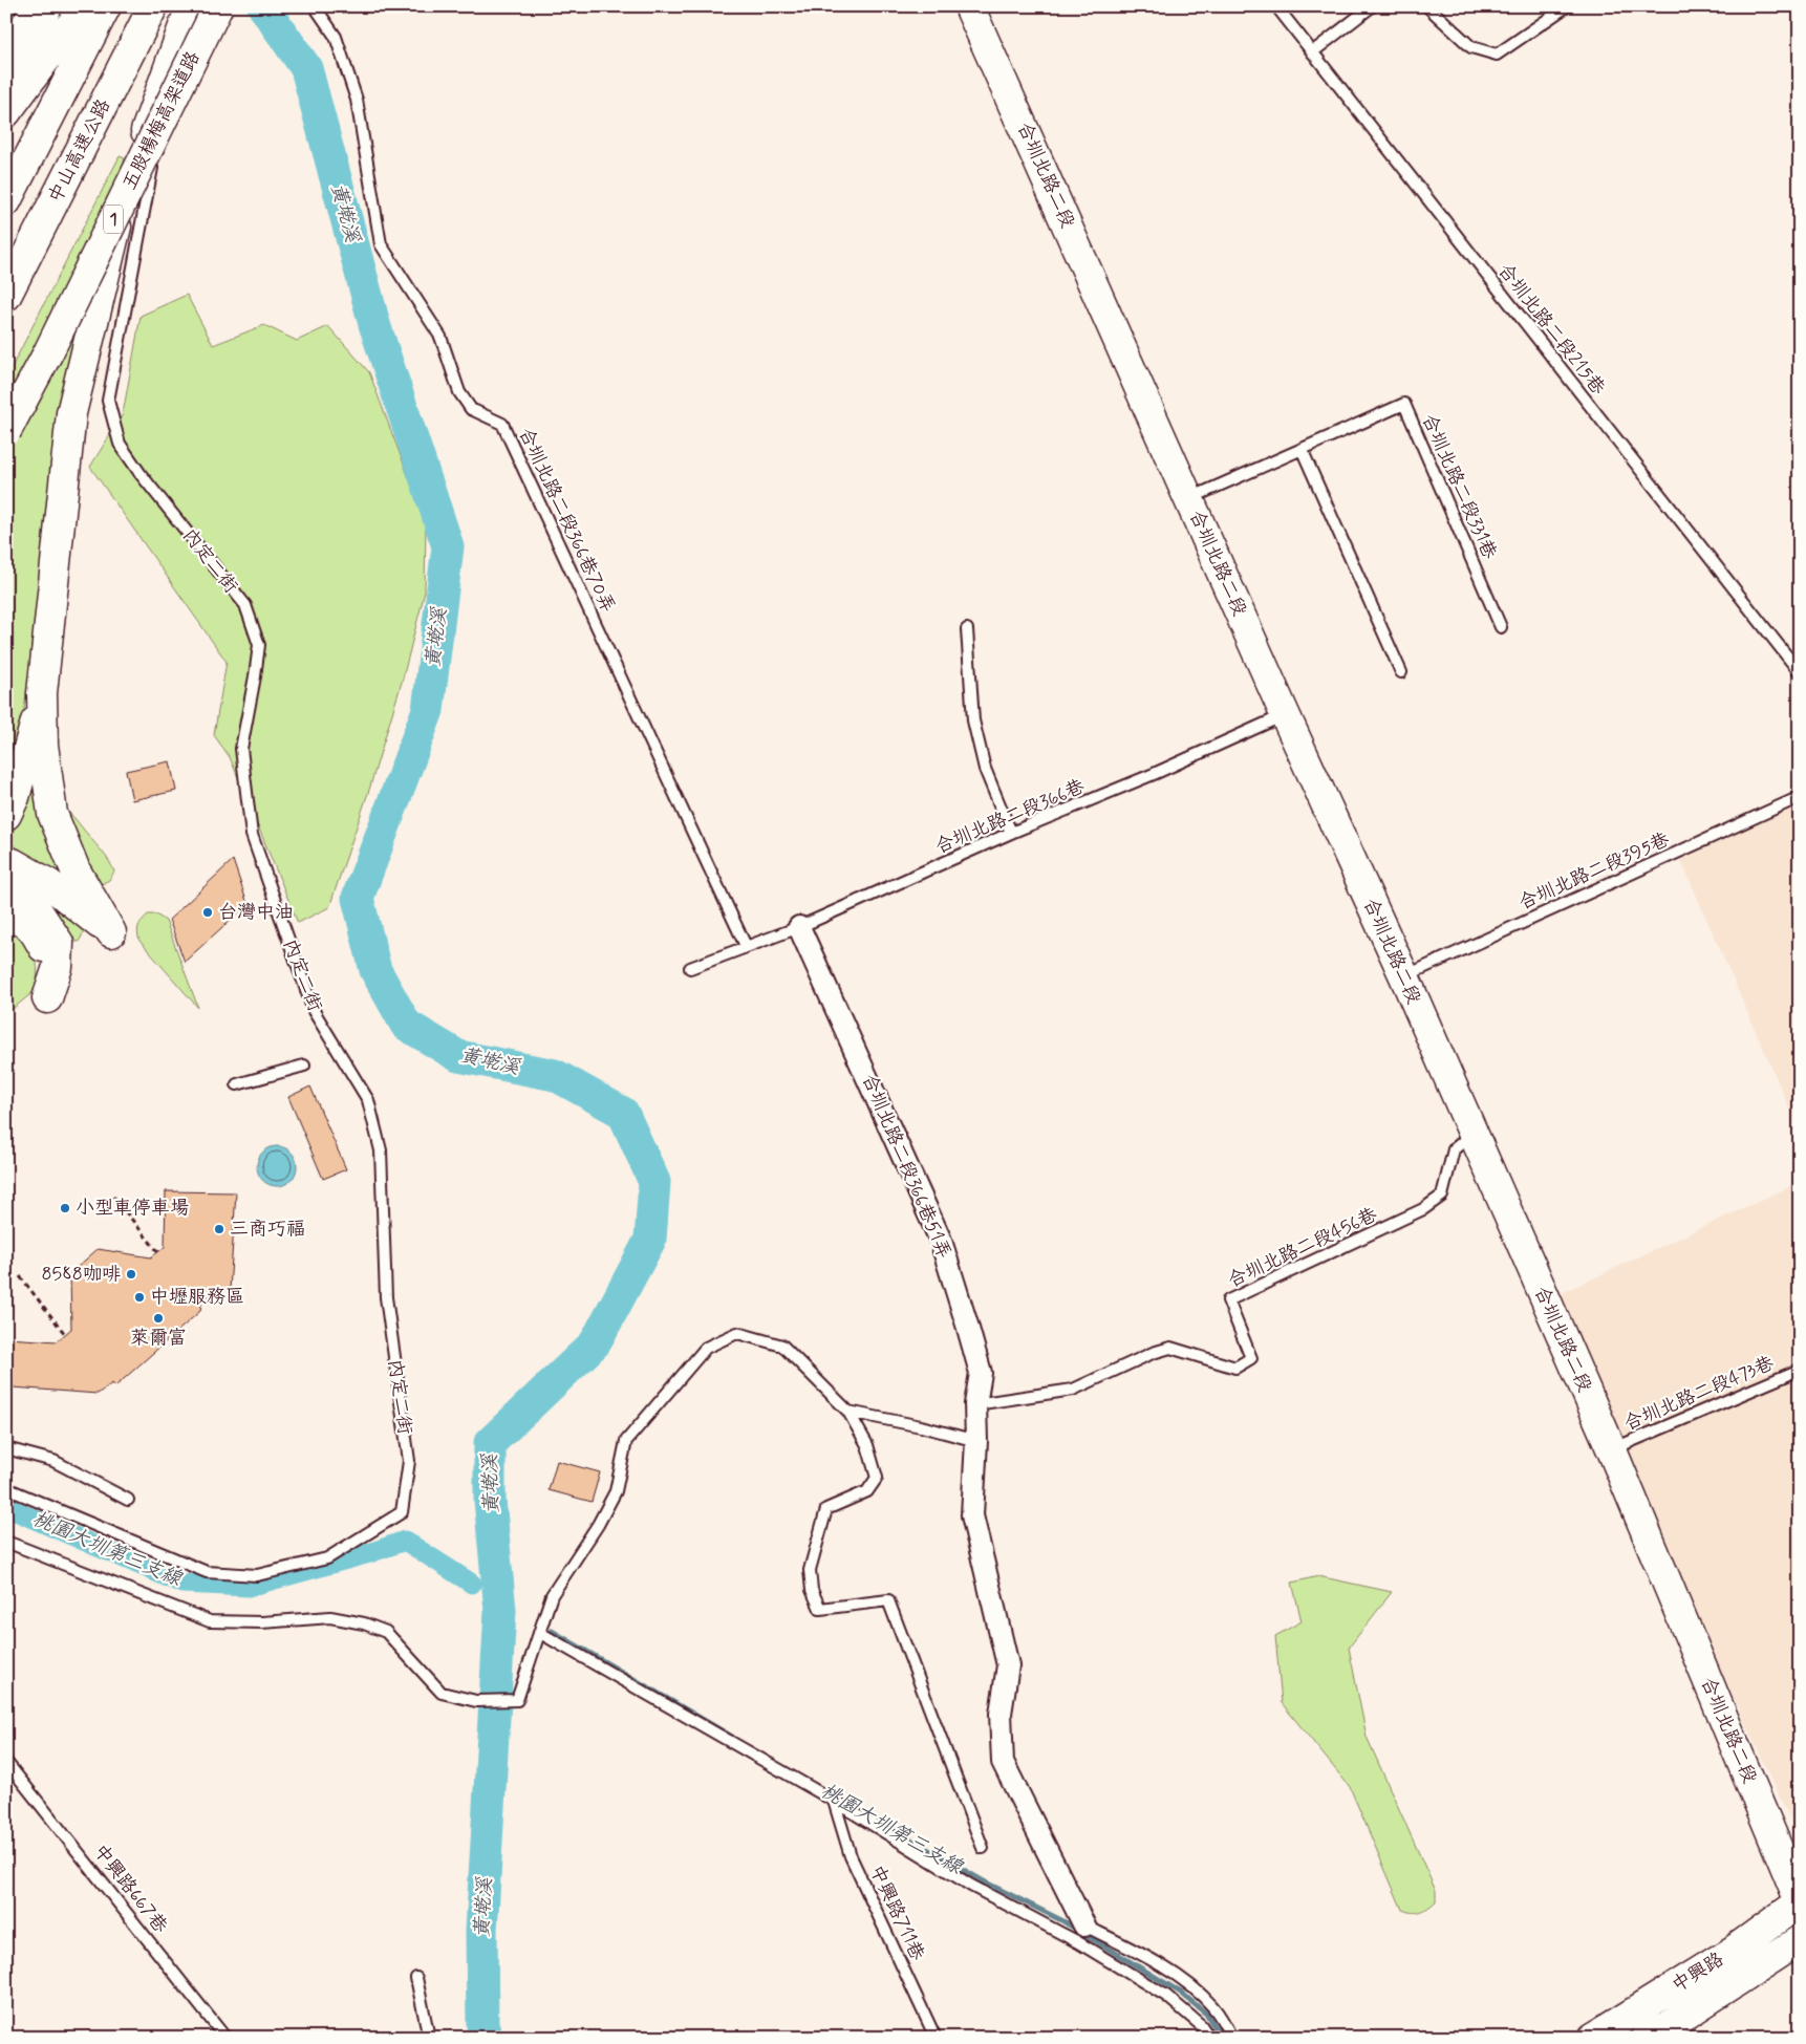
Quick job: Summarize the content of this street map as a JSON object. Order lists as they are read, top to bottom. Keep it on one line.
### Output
{"streets":{"main road":["五股楊梅高架道路","中山高速公路","合圳北路二段","1","中興路"],"street":["合圳北路二段366巷51弄"],"lane":["合圳北路二段215巷","合圳北路二段331巷","合圳北路二段366巷70弄","內定二街","合圳北路二段366巷","合圳北路二段395巷","合圳北路二段456巷","合圳北路二段473巷","中興路667巷","中興路711巷"]},"crossings":[["合圳北路二段","合圳北路二段331巷"],["合圳北路二段","合圳北路二段366巷"],["合圳北路二段","合圳北路二段395巷"],["合圳北路二段","合圳北路二段456巷"],["合圳北路二段","合圳北路二段473巷"],["合圳北路二段","中興路"],["合圳北路二段366巷70弄","合圳北路二段366巷"],["合圳北路二段366巷","合圳北路二段366巷51弄"],["合圳北路二段366巷51弄","合圳北路二段456巷"]],"water":["黃墘溪","桃園大圳第三支線"],"places":["台灣中油","小型車停車場","三商巧福","8588咖啡","中壢服務區","萊爾富"]}
